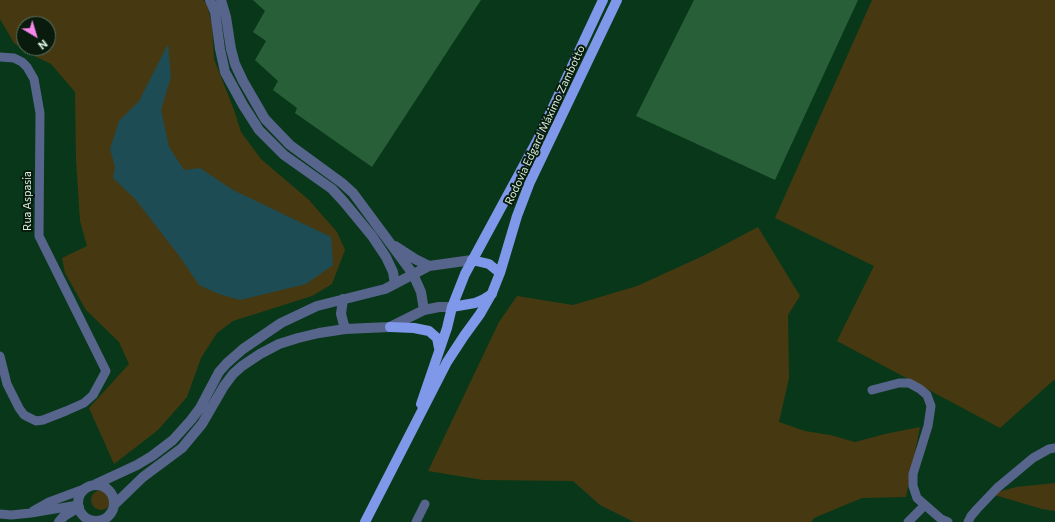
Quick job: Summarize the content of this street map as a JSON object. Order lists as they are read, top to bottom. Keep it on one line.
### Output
{"streets":{"main road":["Rodovia Edgard Máximo Zambotto"],"street":["Rua Aspasia"]},"north":"bottom right"}
